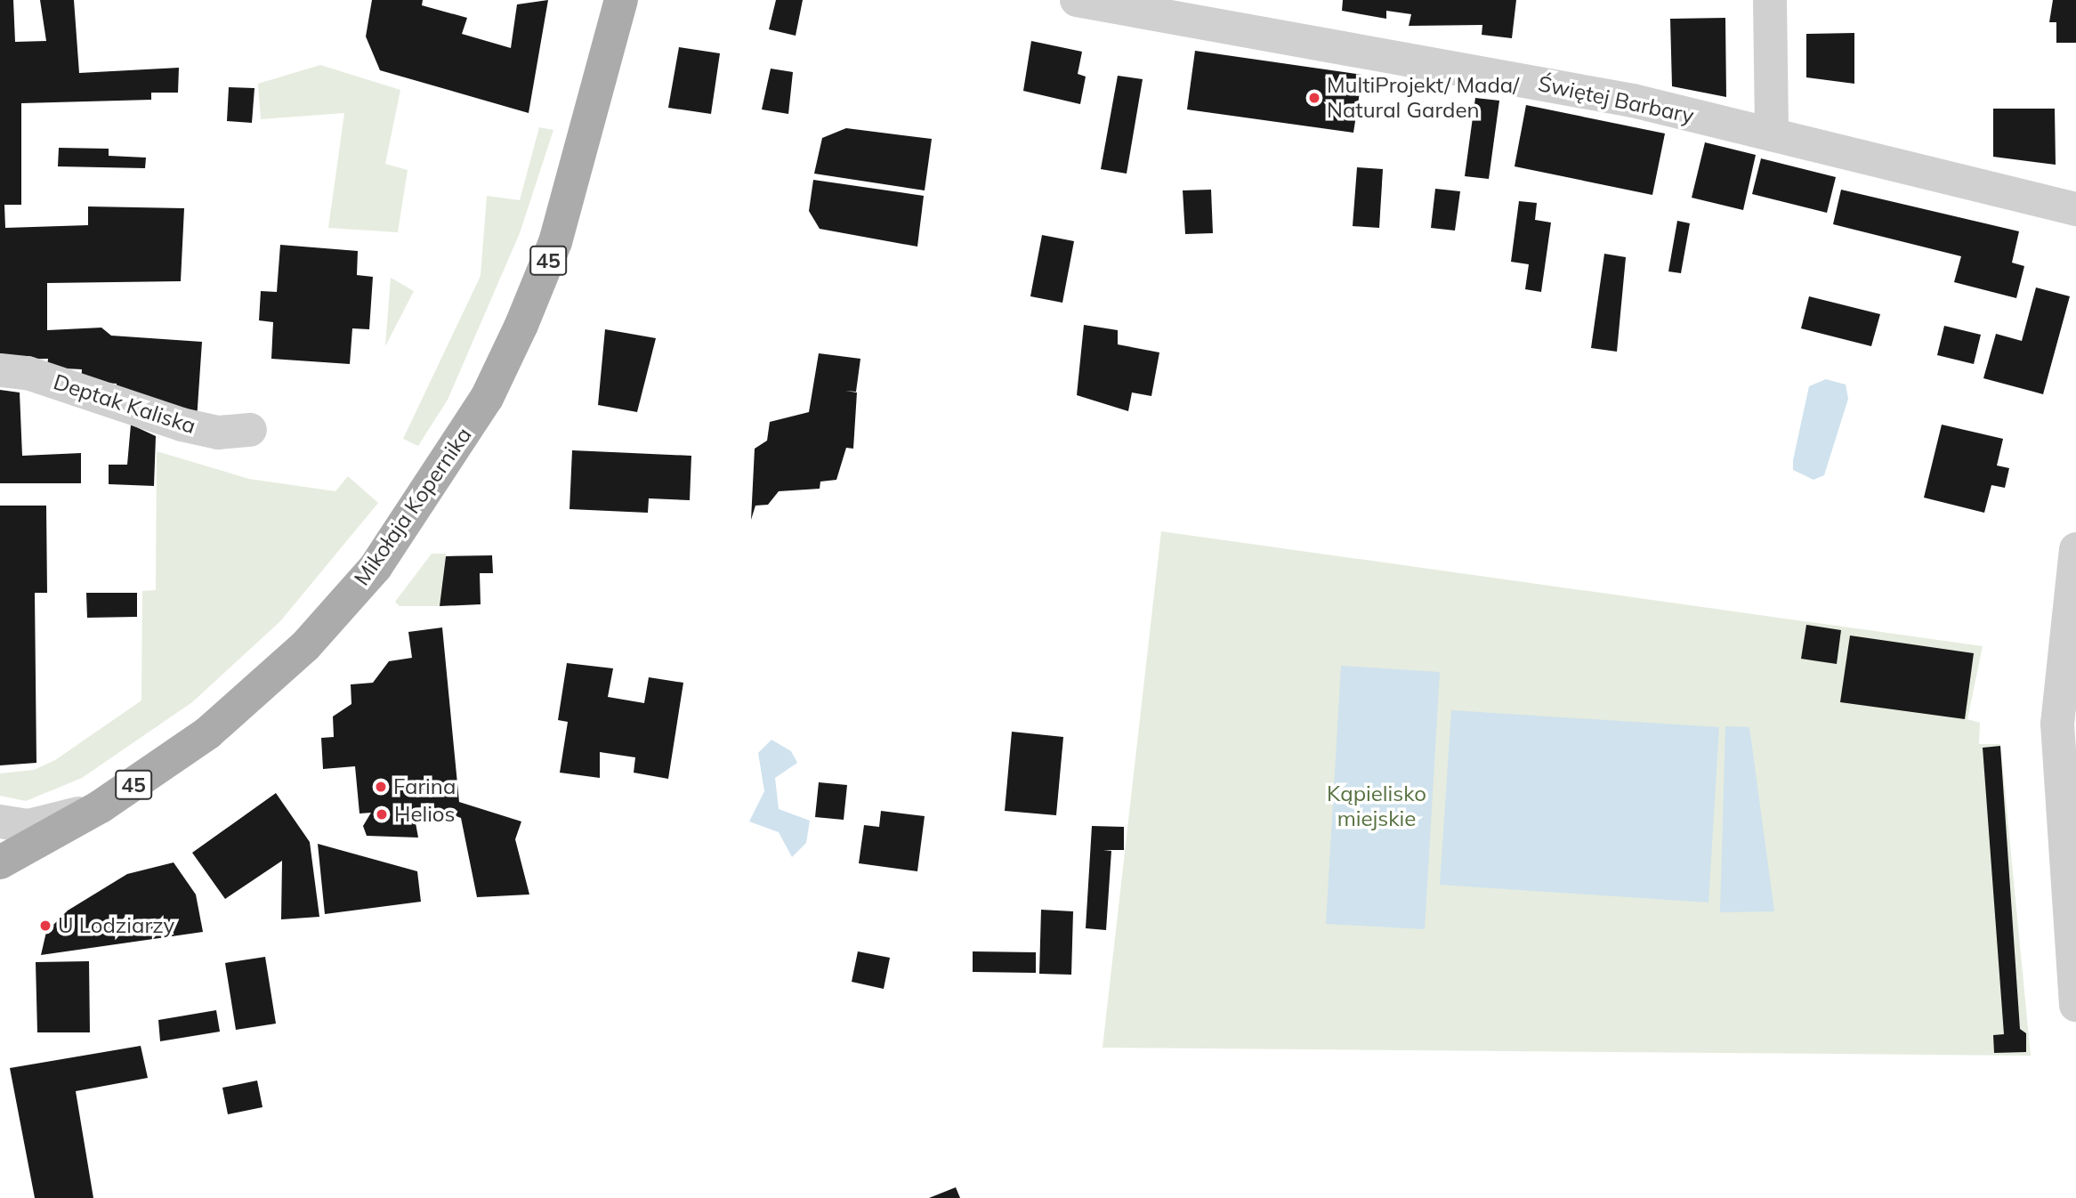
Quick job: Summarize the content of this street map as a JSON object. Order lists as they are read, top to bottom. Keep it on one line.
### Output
{"streets":{"main road":["45","Mikołaja Kopernika"],"street":["Świętej Barbary","Deptak Kaliska"]},"parks":["Kąpielisko miejskie"],"places":["MultiProjekt/ Mada/ Natural Garden","Farina","Helios","U Lodziarzy"]}
